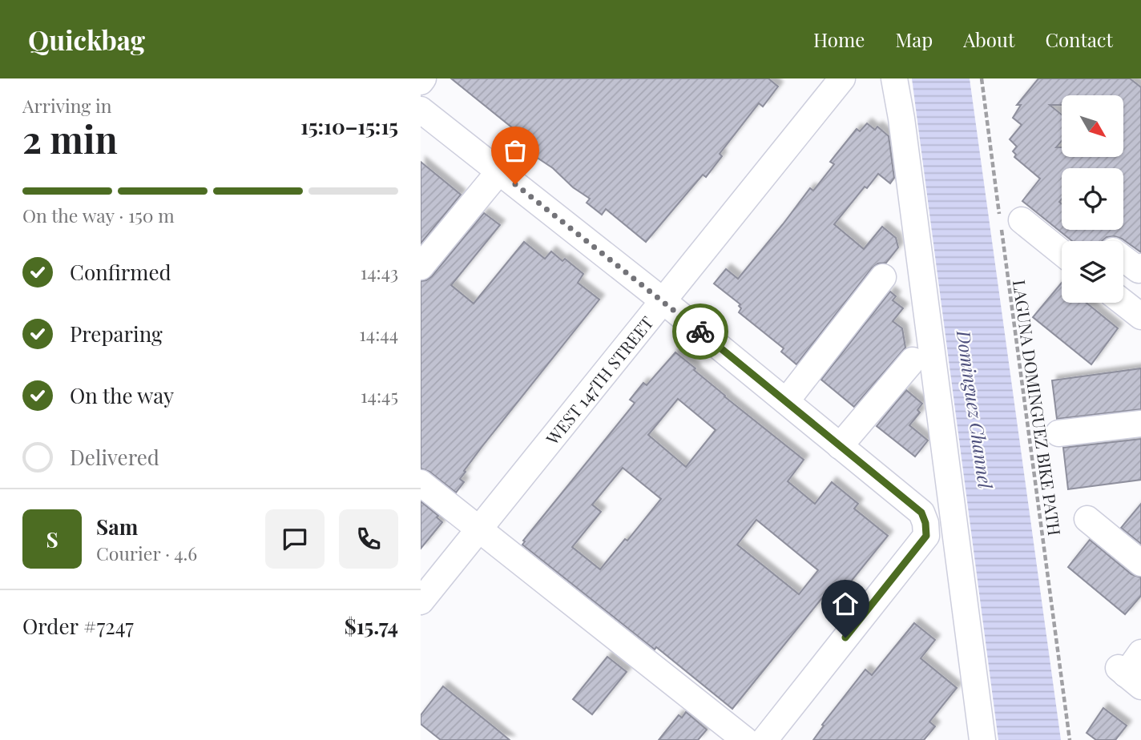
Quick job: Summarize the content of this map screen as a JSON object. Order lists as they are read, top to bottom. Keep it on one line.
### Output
{"streets":{"street":["WEST 147TH STREET"],"path":["LAGUNA DOMINGUEZ BIKE PATH"]},"water":["Dominguez Channel"],"north":"bottom right","page":{"header":"Quickbag","nav":["Home","Map","About","Contact"],"heading":["2 min","Arriving in","15:10–15:15"],"panel":["Sam","Courier · 4.6","Order #7247","$15.74"],"bar":"On the way · 150 m","list":[["Confirmed","14:43"],["Preparing","14:44"],["On the way","14:45"],"Delivered"],"round":"S"}}
